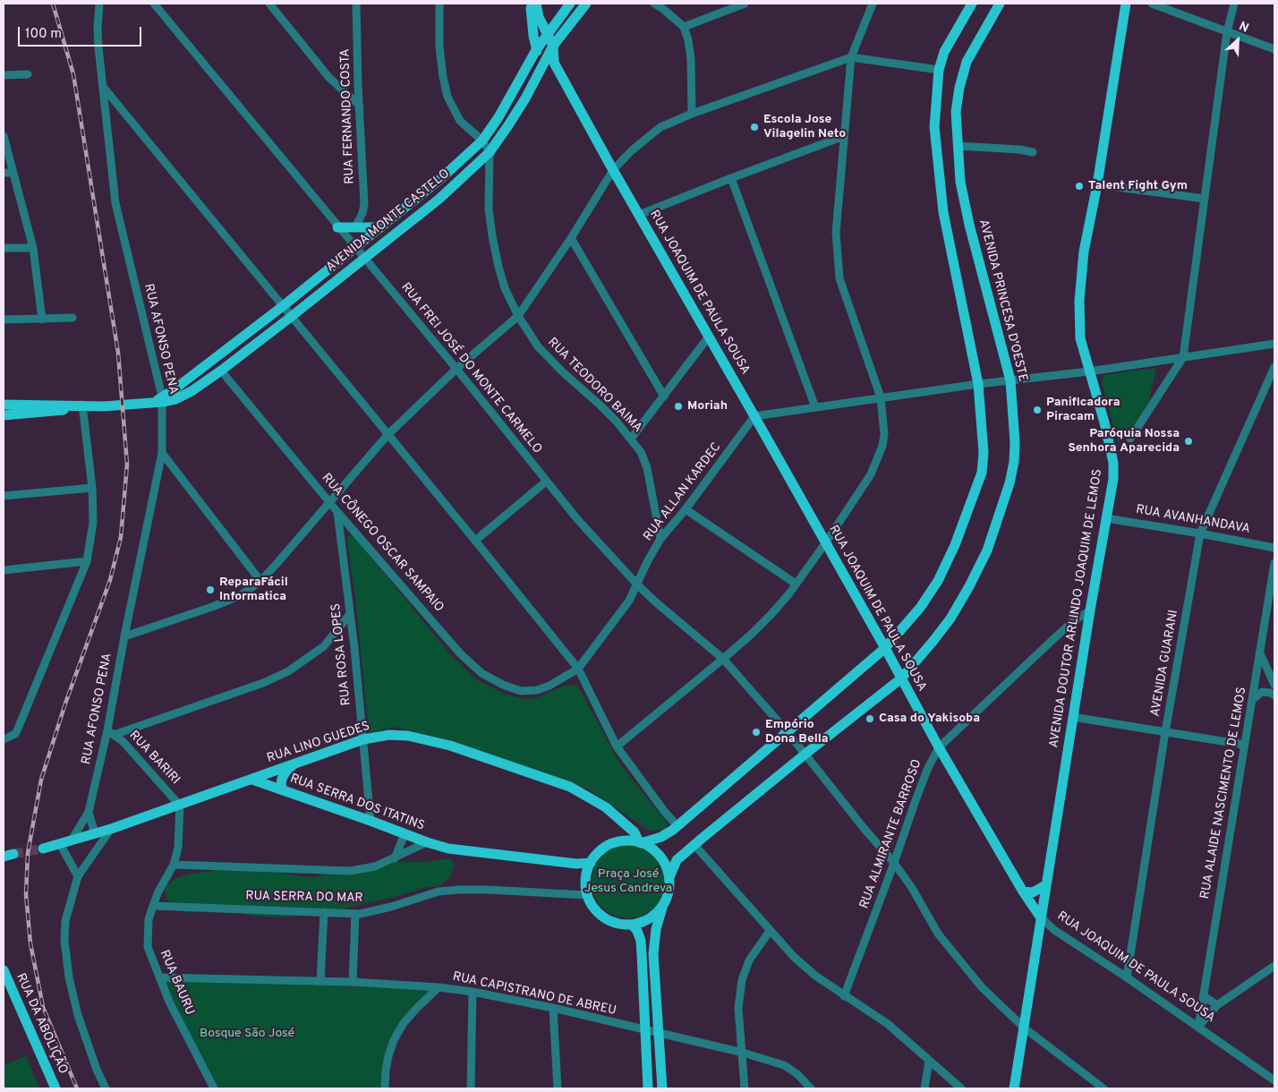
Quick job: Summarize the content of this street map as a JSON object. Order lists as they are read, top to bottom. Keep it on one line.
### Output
{"streets":{"main road":["AVENIDA MONTE CASTELO","RUA JOAQUIM DE PAULA SOUSA","AVENIDA PRINCESA D'OESTE","AVENIDA DOUTOR ARLINDO JOAQUIM DE LEMOS","RUA LINO GUEDES","RUA SERRA DOS ITATINS","RUA DA ABOLIÇÃO"],"street":["RUA FERNANDO COSTA","RUA AFONSO PENA","RUA FREI JOSÉ DO MONTE CARMELO","RUA TEODORO BAIMA","RUA ALLAN KARDEC","RUA AVANHANDAVA","RUA CÔNEGO OSCAR SAMPAIO","RUA ROSA LOPES","AVENIDA GUARANI","RUA BARIRI","RUA ALAIDE NASCIMENTO DE LEMOS","RUA ALMIRANTE BARROSO","RUA SERRA DO MAR","RUA BAURU","RUA CAPISTRANO DE ABREU"]},"crossings":[["AVENIDA MONTE CASTELO","RUA JOAQUIM DE PAULA SOUSA"],["AVENIDA MONTE CASTELO","RUA AFONSO PENA"],["AVENIDA MONTE CASTELO","RUA FREI JOSÉ DO MONTE CARMELO"],["AVENIDA MONTE CASTELO","RUA TEODORO BAIMA"],["AVENIDA MONTE CASTELO","RUA CÔNEGO OSCAR SAMPAIO"],["RUA JOAQUIM DE PAULA SOUSA","AVENIDA PRINCESA D'OESTE"],["RUA JOAQUIM DE PAULA SOUSA","RUA ALLAN KARDEC"],["RUA JOAQUIM DE PAULA SOUSA","AVENIDA DOUTOR ARLINDO JOAQUIM DE LEMOS"],["RUA JOAQUIM DE PAULA SOUSA","AVENIDA GUARANI"],["RUA JOAQUIM DE PAULA SOUSA","RUA ALAIDE NASCIMENTO DE LEMOS"],["RUA JOAQUIM DE PAULA SOUSA","RUA ALMIRANTE BARROSO"],["AVENIDA PRINCESA D'OESTE","RUA FREI JOSÉ DO MONTE CARMELO"],["AVENIDA PRINCESA D'OESTE","RUA LINO GUEDES"],["AVENIDA PRINCESA D'OESTE","RUA SERRA DOS ITATINS"],["AVENIDA PRINCESA D'OESTE","RUA SERRA DO MAR"],["RUA AFONSO PENA","RUA LINO GUEDES"],["RUA AFONSO PENA","RUA BARIRI"],["RUA FREI JOSÉ DO MONTE CARMELO","RUA ALLAN KARDEC"],["RUA TEODORO BAIMA","RUA ALLAN KARDEC"],["RUA ALLAN KARDEC","RUA CÔNEGO OSCAR SAMPAIO"],["RUA AVANHANDAVA","AVENIDA DOUTOR ARLINDO JOAQUIM DE LEMOS"],["RUA AVANHANDAVA","AVENIDA GUARANI"],["RUA CÔNEGO OSCAR SAMPAIO","RUA ROSA LOPES"],["AVENIDA DOUTOR ARLINDO JOAQUIM DE LEMOS","RUA ALMIRANTE BARROSO"],["RUA ROSA LOPES","RUA LINO GUEDES"],["RUA ROSA LOPES","RUA SERRA DOS ITATINS"],["RUA LINO GUEDES","RUA BARIRI"],["RUA LINO GUEDES","RUA SERRA DOS ITATINS"],["RUA LINO GUEDES","RUA SERRA DO MAR"],["RUA LINO GUEDES","RUA BAURU"],["RUA BARIRI","RUA BAURU"],["RUA SERRA DOS ITATINS","RUA SERRA DO MAR"],["RUA SERRA DO MAR","RUA BAURU"],["RUA BAURU","RUA CAPISTRANO DE ABREU"]],"parks":["Praça José Jesus Candreva","Bosque São José"],"places":["Escola Jose Vilagelin Neto","Talent Fight Gym","Moriah","Panificadora Piracam","Paróquia Nossa Senhora Aparecida","ReparaFácil Informatica","Casa do Yakisoba","Empório Dona Bella"],"scale_bar":"100 m","north":"top right"}
